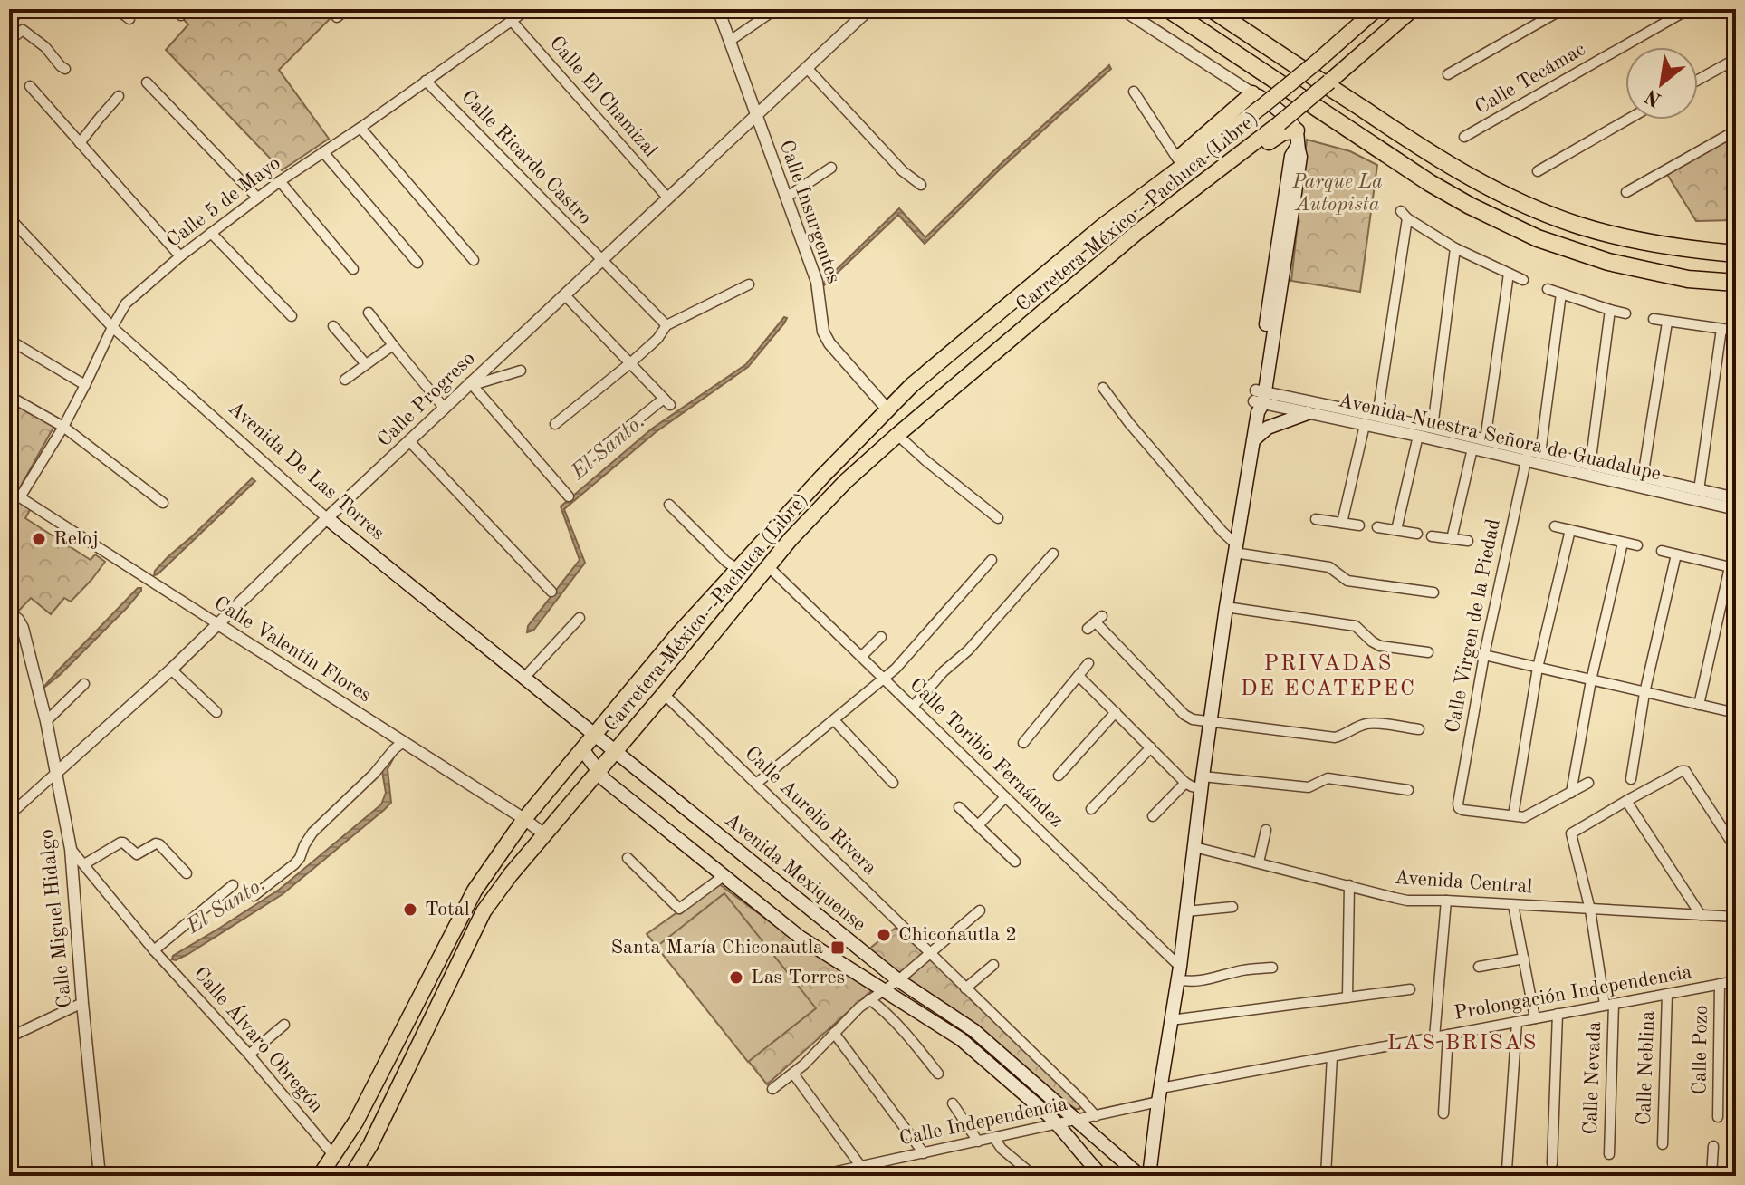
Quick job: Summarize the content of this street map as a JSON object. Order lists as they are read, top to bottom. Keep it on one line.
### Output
{"streets":{"main road":["Carretera México - Pachuca (Libre)","Avenida De Las Torres","Avenida Mexiquense"],"street":["Calle Tecámac","Calle El Chamizal","Calle Ricardo Castro","Calle 5 de Mayo","Calle Insurgentes","Calle Progreso","Avenida Nuestra Señora de Guadalupe","Calle Virgen de la Piedad","Calle Valentín Flores","Calle Toribio Fernández","Calle Aurelio Rivera","Avenida Central","Calle Miguel Hidalgo","Prolongación Independencia","Calle Álvaro Obregón","Calle Pozo","Calle Neblina","Calle Nevada","Calle Independencia"]},"crossings":[["Calle El Chamizal","Calle 5 de Mayo"],["Calle El Chamizal","Calle Progreso"],["Calle Ricardo Castro","Calle 5 de Mayo"],["Calle Ricardo Castro","Calle Progreso"],["Calle 5 de Mayo","Avenida De Las Torres"],["Calle 5 de Mayo","Calle Valentín Flores"],["Calle Insurgentes","Carretera México - Pachuca (Libre)"],["Calle Insurgentes","Calle Progreso"],["Carretera México - Pachuca (Libre)","Avenida De Las Torres"],["Carretera México - Pachuca (Libre)","Calle Valentín Flores"],["Carretera México - Pachuca (Libre)","Calle Toribio Fernández"],["Carretera México - Pachuca (Libre)","Calle Aurelio Rivera"],["Carretera México - Pachuca (Libre)","Avenida Mexiquense"],["Carretera México - Pachuca (Libre)","Calle Álvaro Obregón"],["Calle Progreso","Avenida De Las Torres"],["Calle Progreso","Calle Valentín Flores"],["Calle Progreso","Calle Miguel Hidalgo"],["Avenida Nuestra Señora de Guadalupe","Calle Virgen de la Piedad"],["Avenida De Las Torres","Avenida Mexiquense"],["Calle Aurelio Rivera","Calle Independencia"],["Avenida Mexiquense","Calle Independencia"],["Avenida Central","Calle Nevada"],["Calle Miguel Hidalgo","Calle Álvaro Obregón"],["Prolongación Independencia","Calle Pozo"],["Prolongación Independencia","Calle Neblina"],["Prolongación Independencia","Calle Nevada"]],"districts":["PRIVADAS DE ECATEPEC","LAS BRISAS"],"water":["El Santo."],"parks":["Parque La Autopista"],"places":{"other":["Reloj","Total","Chiconautla 2","Las Torres"],"transit":["Santa María Chiconautla"]},"north":"bottom left"}
